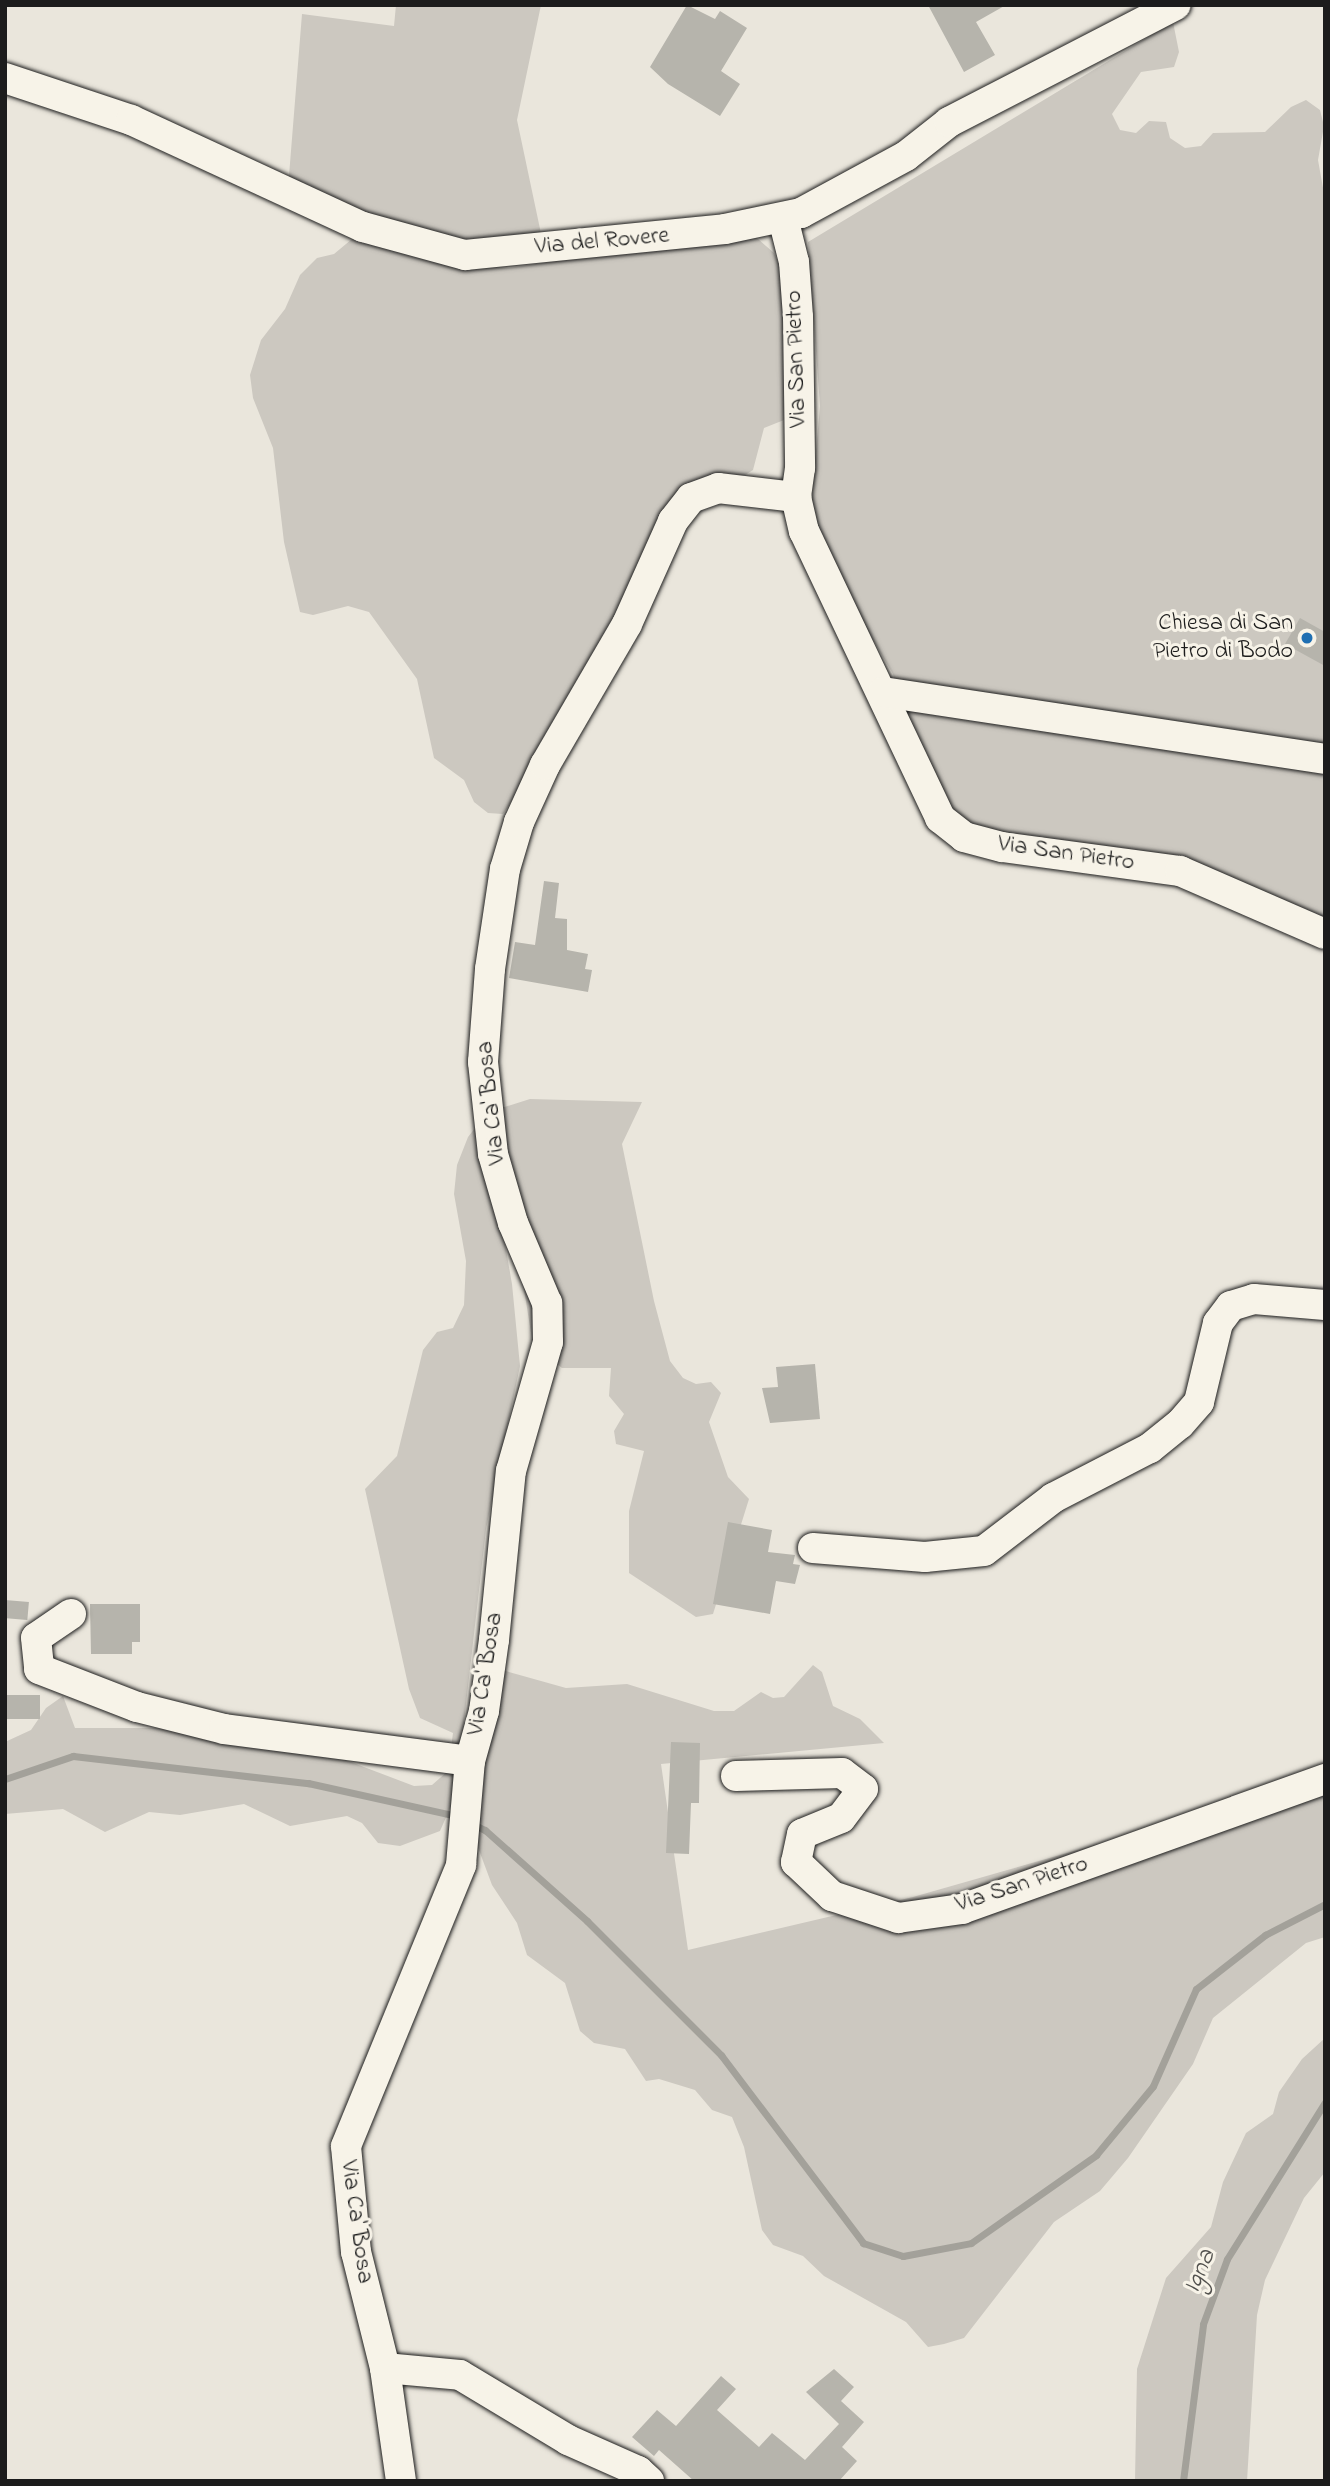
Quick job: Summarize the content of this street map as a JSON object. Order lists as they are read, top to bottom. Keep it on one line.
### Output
{"streets":{"street":["Via del Rovere","Via San Pietro","Via Ca' Bosa"]},"crossings":[["Via del Rovere","Via San Pietro"],["Via San Pietro","Via Ca' Bosa"]],"water":["Igna"],"places":["Chiesa di San Pietro di Bodo"]}
